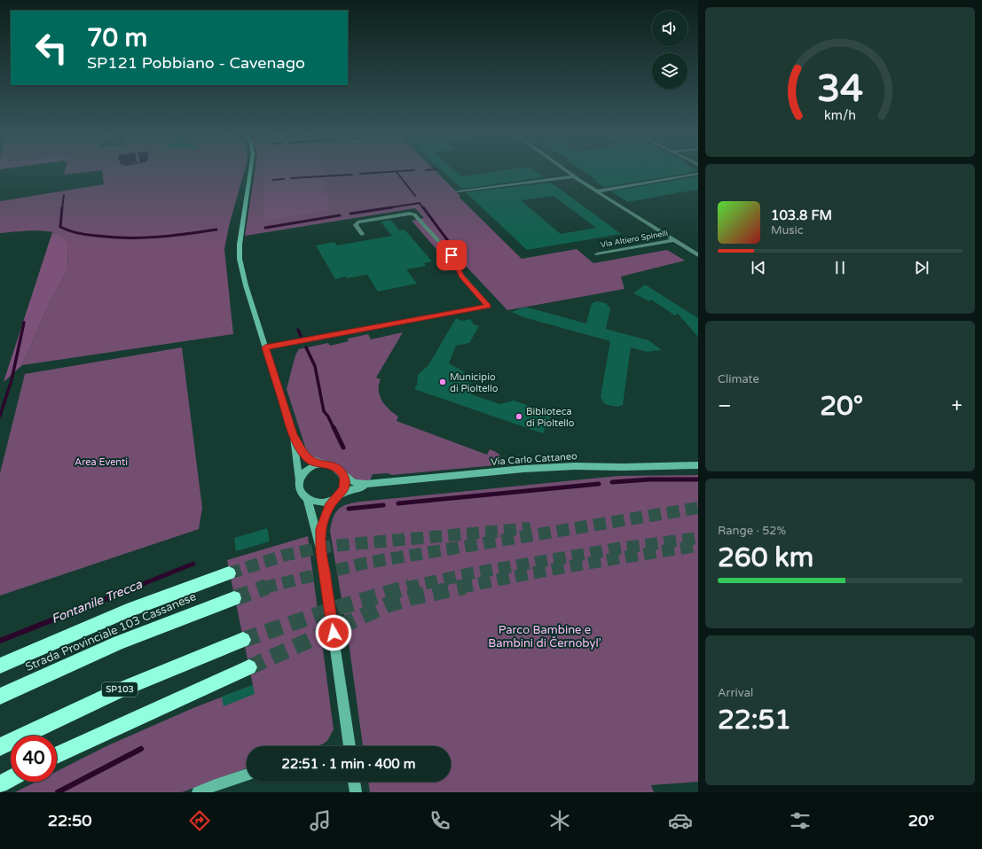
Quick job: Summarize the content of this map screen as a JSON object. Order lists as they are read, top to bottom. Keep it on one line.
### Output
{"streets":{"highway":["Strada Provinciale 103 Cassanese","SP103"],"street":["Via Altiero Spinelli","Via Carlo Cattaneo"]},"water":["Fontanile Trecca"],"parks":["Area Eventi","Parco Bambine e Bambini di Černobyl’"],"places":["Municipio di Pioltello","Biblioteca di Pioltello"],"page":{"turn":["70 m","SP121 Pobbiano - Cavenago"],"song":["103.8 FM","Music"],"tile":["Climate",["Range · 52%","260 km"],["Arrival","22:51"]],"heat":["−","20°","+"],"limit":"40","trip":"22:51 · 1 min · 400 m","tabs":["22:50","20°"],"gauge":["34","km/h"]}}
